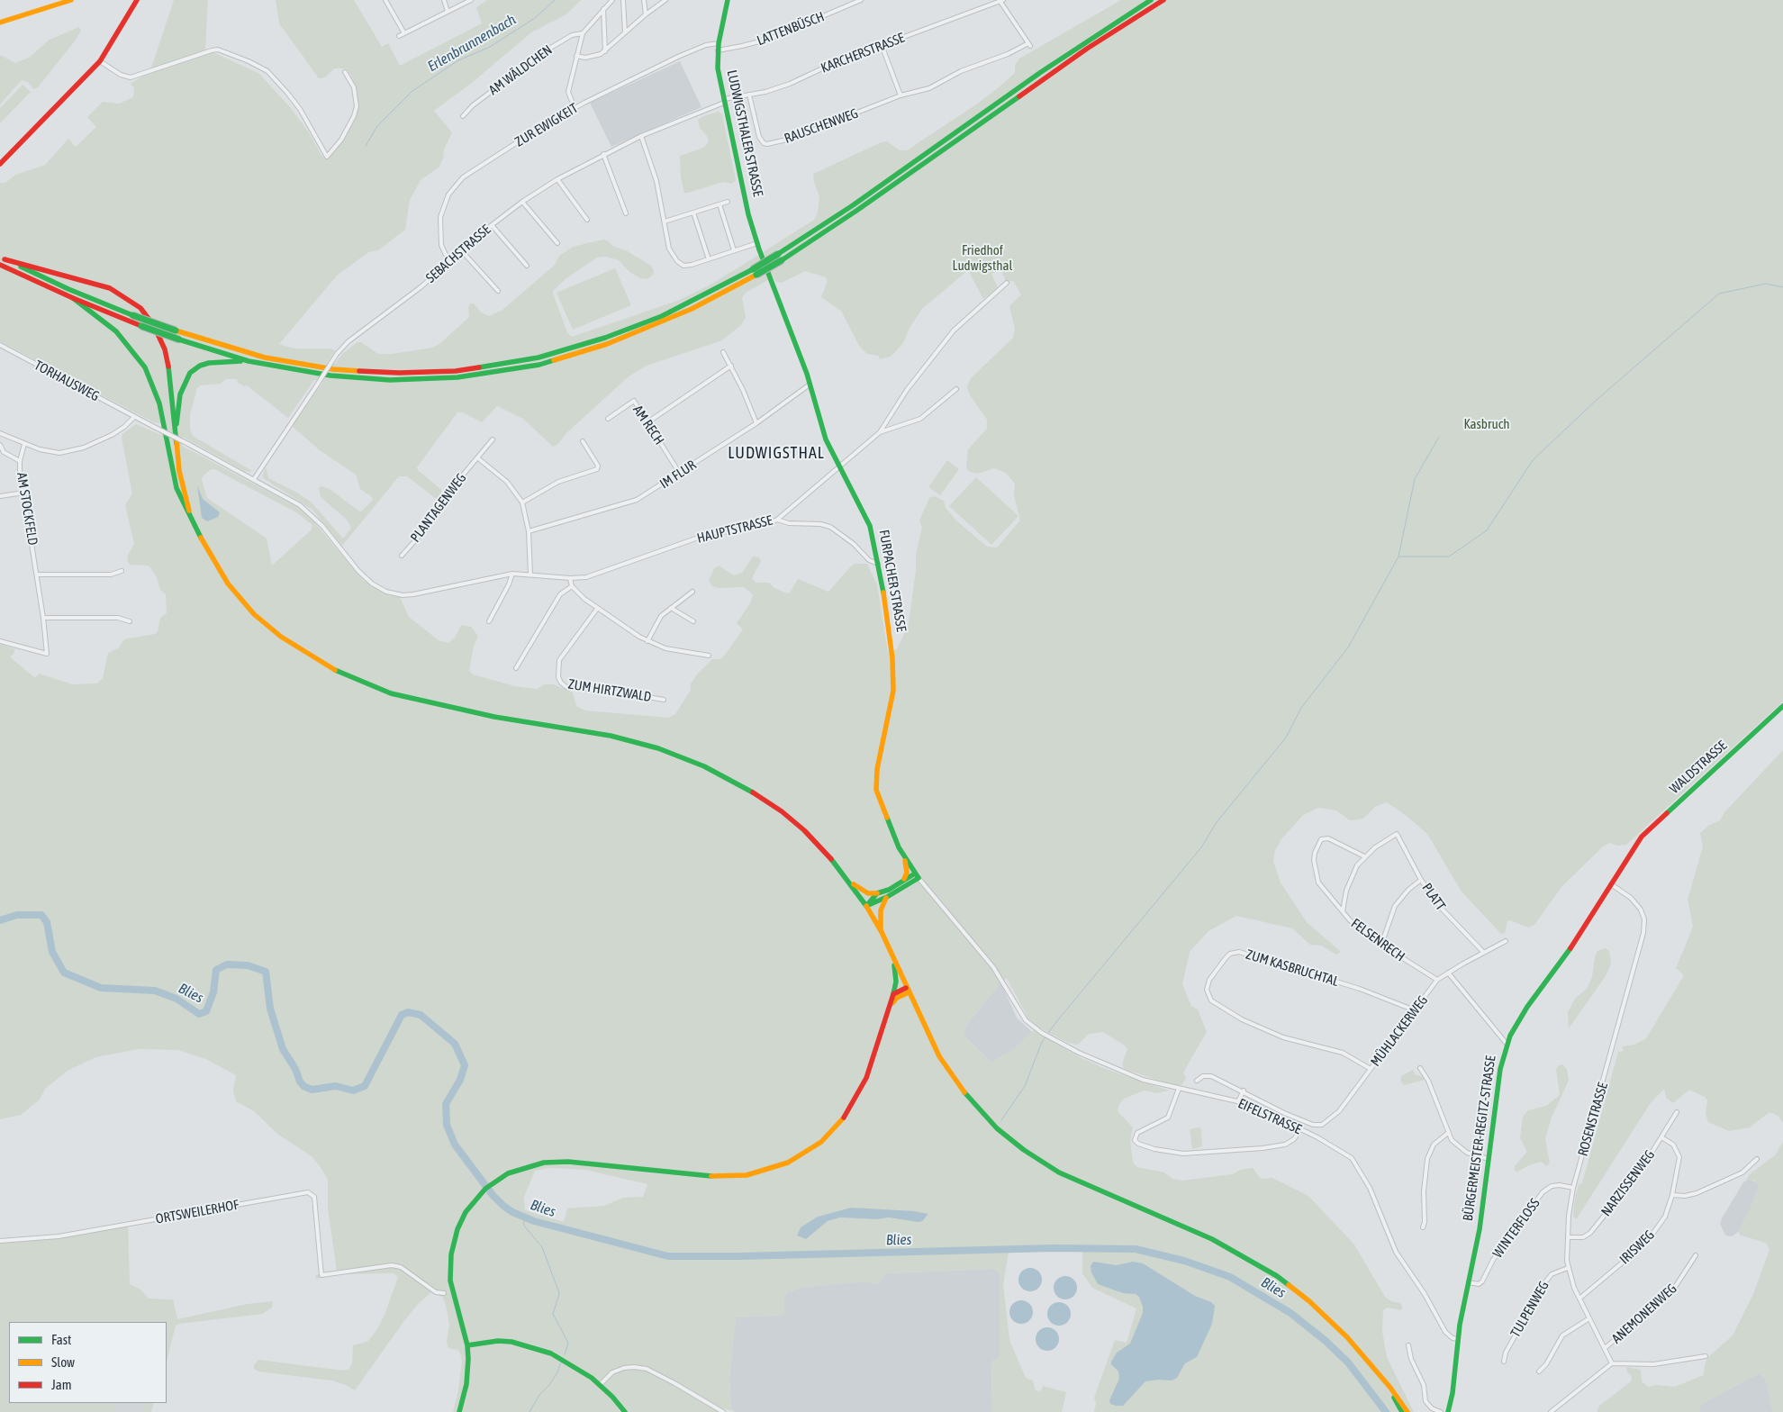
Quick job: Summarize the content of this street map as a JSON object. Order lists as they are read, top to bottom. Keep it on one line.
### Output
{"streets":{"main road":["LUDWIGSTHALER STRASSE","FURPACHER STRASSE","WALDSTRASSE","BÜRGERMEISTER-REGITZ-STRASSE"],"street":["LATTENBÜSCH","KARCHERSTRASSE","AM WÄLDCHEN","ZUR EWIGKEIT","RAUSCHENWEG","SEBACHSTRASSE","TORHAUSWEG","AM RECH","IM FLUR","PLANTAGENWEG","AM STOCKFELD","HAUPTSTRASSE","ZUM HIRTZWALD","PLATT","FELSENRECH","ZUM KASBRUCHTAL","MÜHLACKERWEG","EIFELSTRASSE","ROSENSTRASSE","NARZISSENWEG","ORTSWEILERHOF","WINTERFLOSS","IRISWEG","TULPENWEG","ANEMONENWEG"]},"crossings":[["LATTENBÜSCH","ZUR EWIGKEIT"],["LATTENBÜSCH","LUDWIGSTHALER STRASSE"],["KARCHERSTRASSE","RAUSCHENWEG"],["KARCHERSTRASSE","LUDWIGSTHALER STRASSE"],["KARCHERSTRASSE","SEBACHSTRASSE"],["ZUR EWIGKEIT","LUDWIGSTHALER STRASSE"],["ZUR EWIGKEIT","SEBACHSTRASSE"],["LUDWIGSTHALER STRASSE","SEBACHSTRASSE"],["LUDWIGSTHALER STRASSE","FURPACHER STRASSE"],["SEBACHSTRASSE","TORHAUSWEG"],["TORHAUSWEG","HAUPTSTRASSE"],["AM RECH","IM FLUR"],["IM FLUR","FURPACHER STRASSE"],["HAUPTSTRASSE","FURPACHER STRASSE"],["FURPACHER STRASSE","EIFELSTRASSE"],["WALDSTRASSE","BÜRGERMEISTER-REGITZ-STRASSE"],["PLATT","FELSENRECH"],["PLATT","MÜHLACKERWEG"],["FELSENRECH","MÜHLACKERWEG"],["ZUM KASBRUCHTAL","MÜHLACKERWEG"],["EIFELSTRASSE","BÜRGERMEISTER-REGITZ-STRASSE"],["ROSENSTRASSE","BÜRGERMEISTER-REGITZ-STRASSE"],["ROSENSTRASSE","NARZISSENWEG"],["ROSENSTRASSE","WINTERFLOSS"],["ROSENSTRASSE","IRISWEG"],["ROSENSTRASSE","TULPENWEG"],["ROSENSTRASSE","ANEMONENWEG"],["BÜRGERMEISTER-REGITZ-STRASSE","WINTERFLOSS"],["NARZISSENWEG","IRISWEG"]],"districts":["LUDWIGSTHAL"],"water":["Erlenbrunnenbach","Blies"],"parks":["Friedhof Ludwigsthal","Kasbruch"],"legend":["Fast","Slow","Jam"]}
